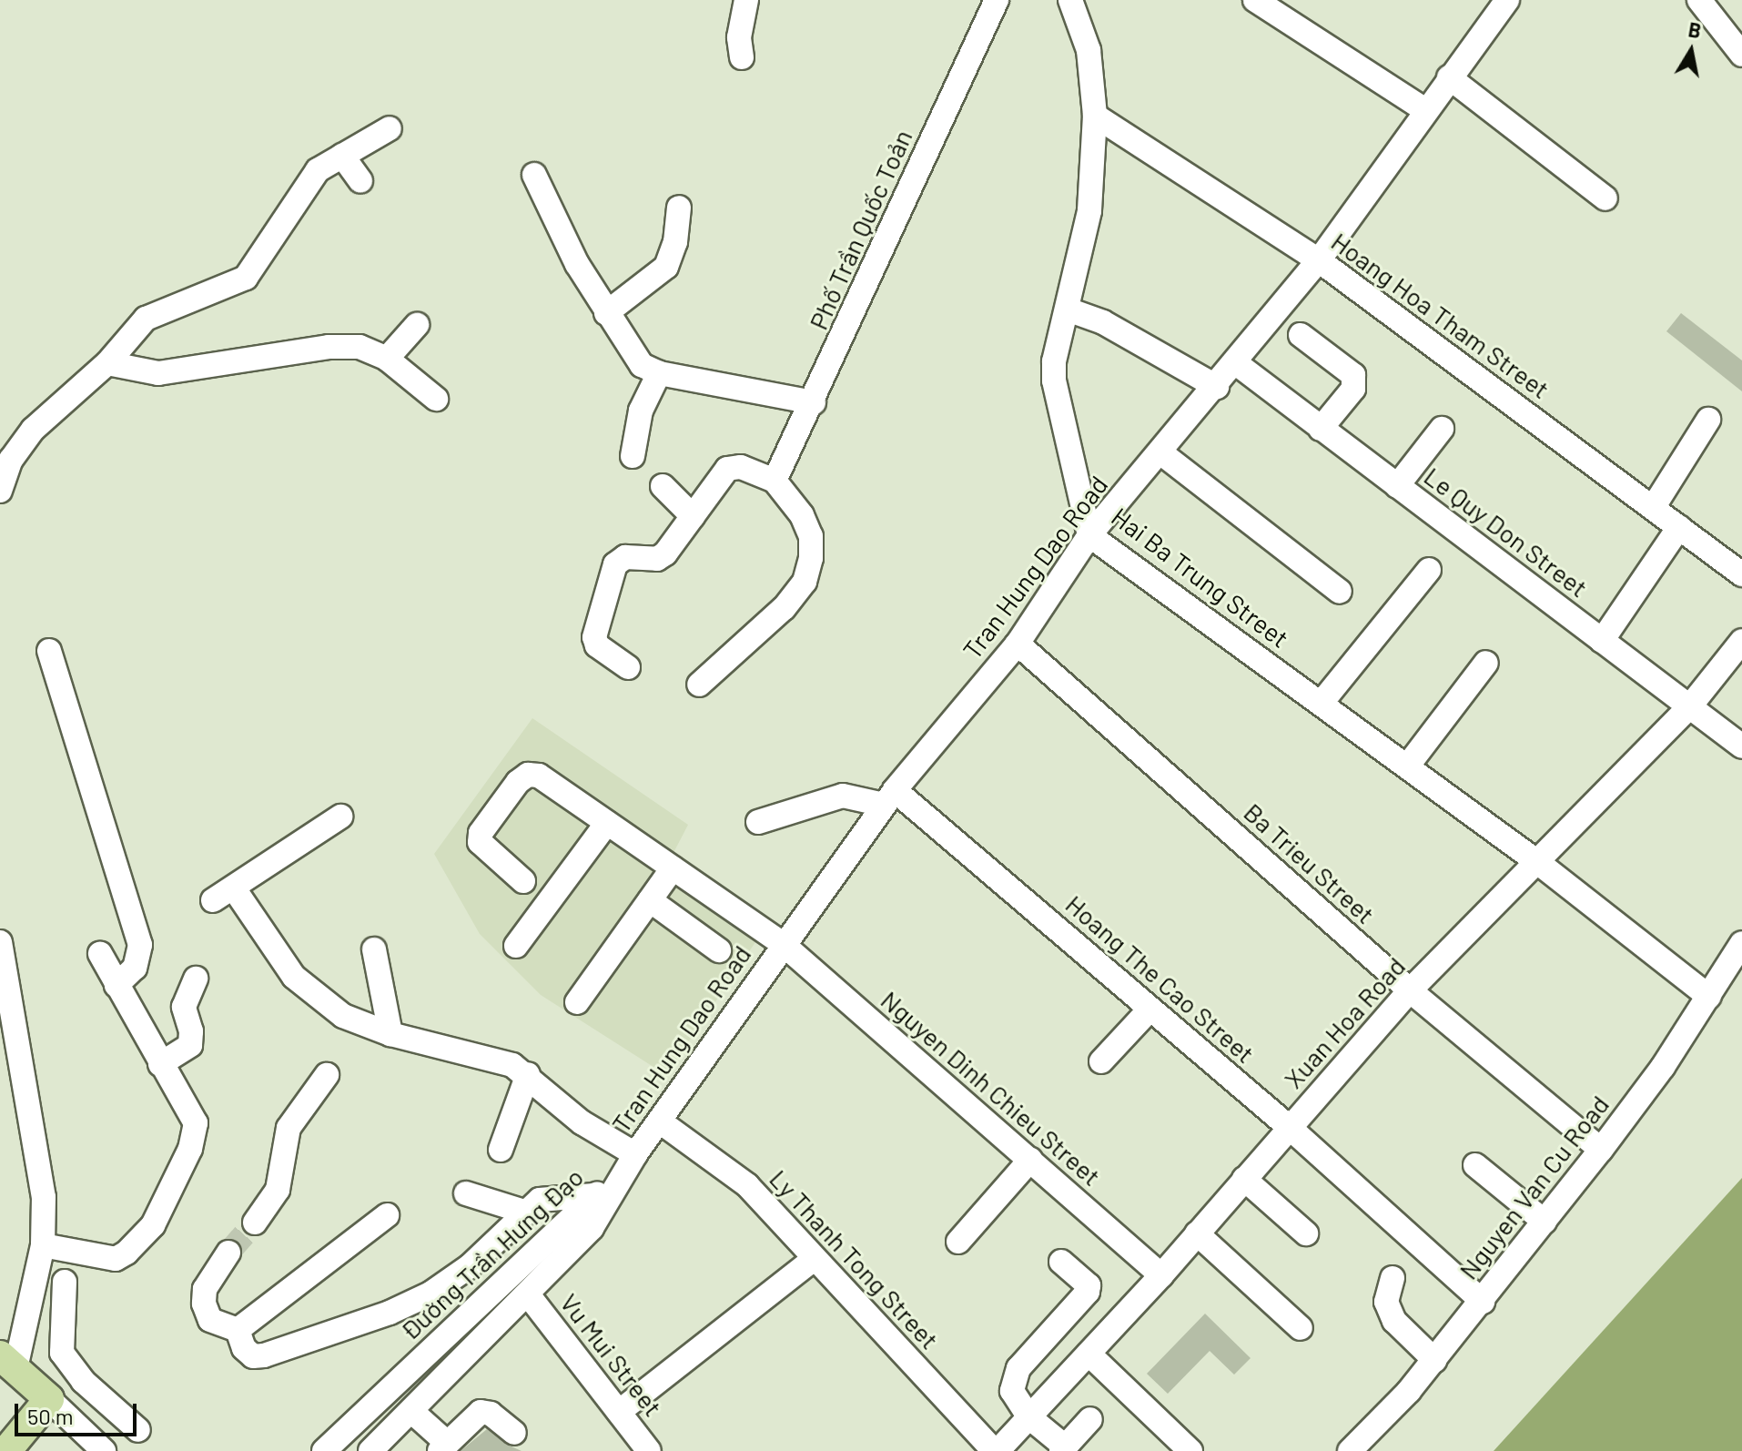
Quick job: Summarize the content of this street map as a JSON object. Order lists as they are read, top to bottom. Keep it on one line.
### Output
{"streets":{"street":["Phố Trần Quốc Toản","Hoang Hoa Tham Street","Le Quy Don Street","Tran Hung Dao Road","Hai Ba Trung Street","Ba Trieu Street","Hoang The Cao Street","Xuan Hoa Road","Nguyen Dinh Chieu Street","Nguyen Van Cu Road","Đường Trần Hưng Đạo","Ly Thanh Tong Street","Vu Mui Street"]},"crossings":[["Hoang Hoa Tham Street","Tran Hung Dao Road"],["Hoang Hoa Tham Street","Hai Ba Trung Street"],["Le Quy Don Street","Tran Hung Dao Road"],["Le Quy Don Street","Xuan Hoa Road"],["Tran Hung Dao Road","Hai Ba Trung Street"],["Tran Hung Dao Road","Ba Trieu Street"],["Tran Hung Dao Road","Hoang The Cao Street"],["Tran Hung Dao Road","Nguyen Dinh Chieu Street"],["Tran Hung Dao Road","Đường Trần Hưng Đạo"],["Tran Hung Dao Road","Ly Thanh Tong Street"],["Hai Ba Trung Street","Xuan Hoa Road"],["Hai Ba Trung Street","Nguyen Van Cu Road"],["Ba Trieu Street","Xuan Hoa Road"],["Ba Trieu Street","Nguyen Van Cu Road"],["Hoang The Cao Street","Xuan Hoa Road"],["Hoang The Cao Street","Nguyen Van Cu Road"],["Xuan Hoa Road","Nguyen Dinh Chieu Street"],["Xuan Hoa Road","Ly Thanh Tong Street"],["Đường Trần Hưng Đạo","Vu Mui Street"]],"scale_bar":"50 m","north":"top"}
